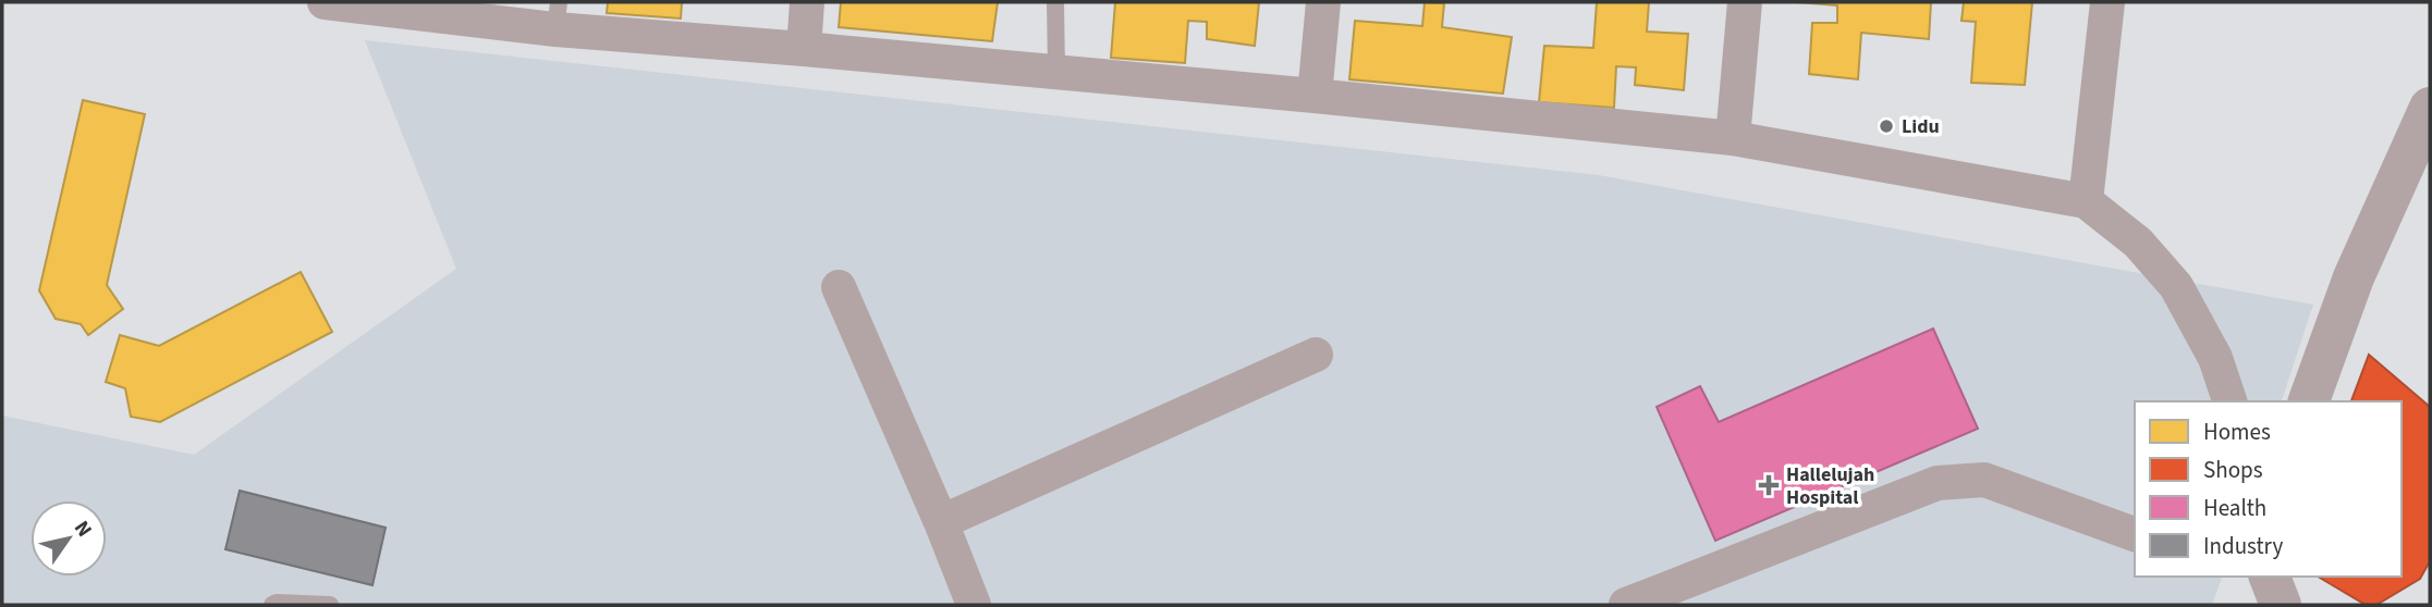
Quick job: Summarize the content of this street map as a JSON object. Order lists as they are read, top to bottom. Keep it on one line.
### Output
{"places":{"other":["Lidu"],"health":["Hallelujah Hospital"]},"legend":["Homes","Shops","Health","Industry"],"north":"top right"}
